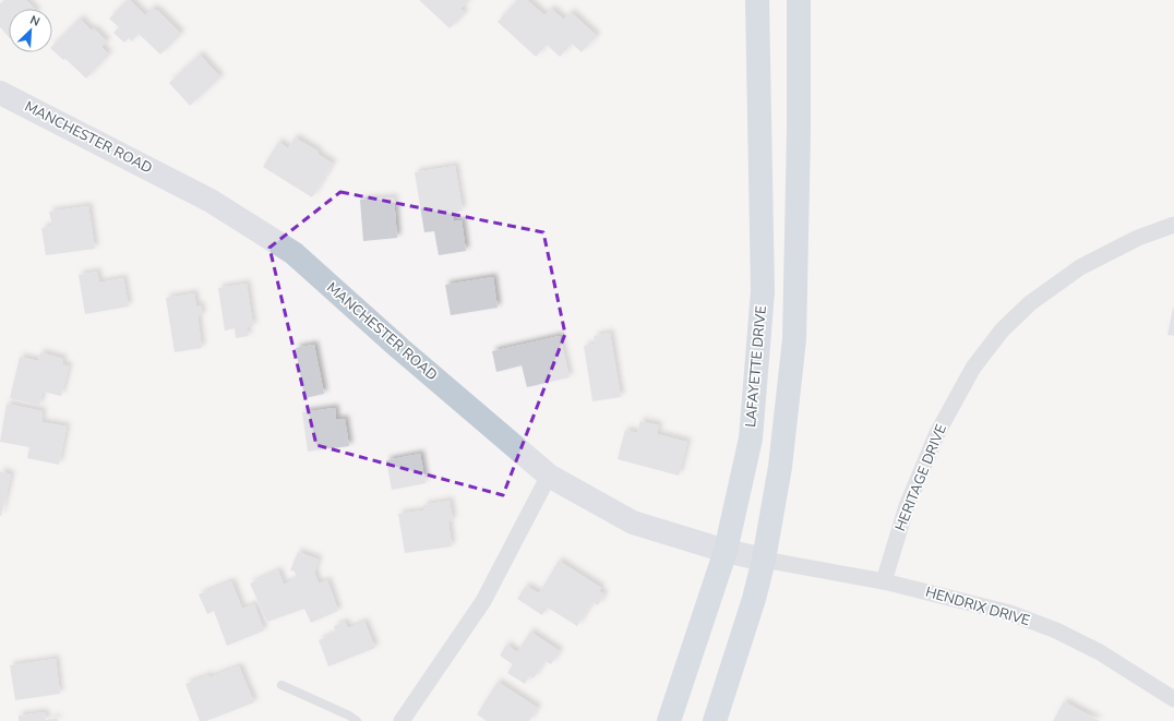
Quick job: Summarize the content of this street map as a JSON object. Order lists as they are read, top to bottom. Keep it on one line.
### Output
{"streets":{"main road":["LAFAYETTE DRIVE"],"street":["MANCHESTER ROAD","HERITAGE DRIVE","HENDRIX DRIVE"]},"crossings":[["MANCHESTER ROAD","LAFAYETTE DRIVE"],["MANCHESTER ROAD","HENDRIX DRIVE"],["HERITAGE DRIVE","HENDRIX DRIVE"]],"north":"top right"}
